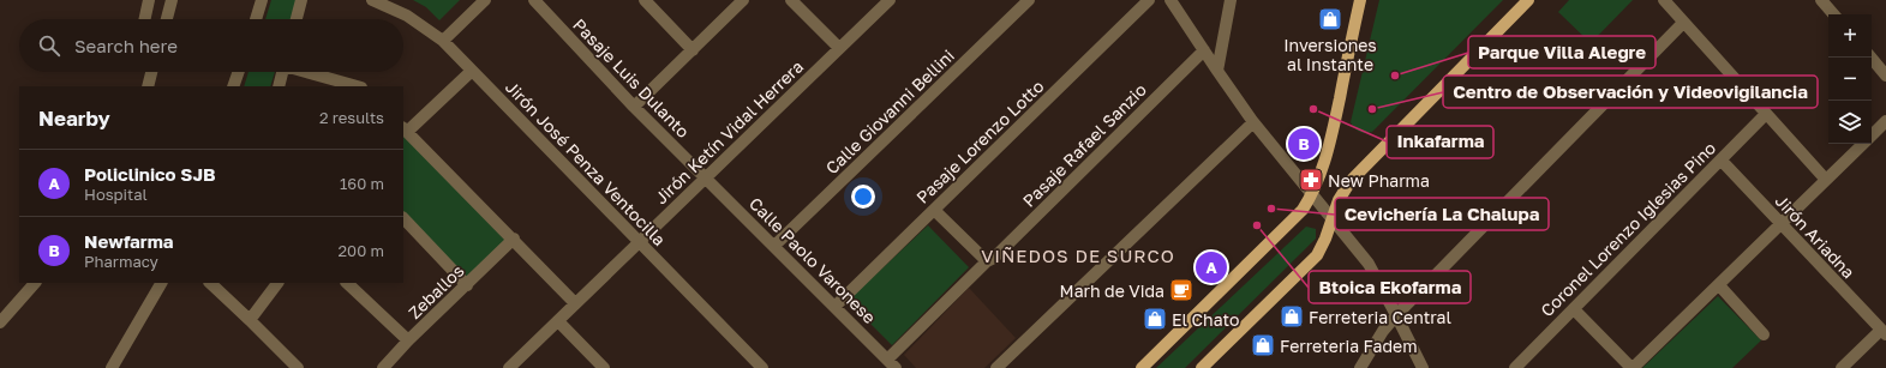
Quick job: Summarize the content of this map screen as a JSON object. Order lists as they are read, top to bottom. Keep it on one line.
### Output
{"streets":{"street":["Pasaje Luis Dulanto","Calle Giovanni Bellini","Jirón Ketín Vidal Herrera","Pasaje Lorenzo Lotto","Pasaje Rafael Sanzio","Jirón José Penza Ventocilla","Coronel Lorenzo Iglesias Pino","Jirón Ariadna","Calle Paolo Varonese","Zeballos"]},"crossings":[["Pasaje Luis Dulanto","Jirón Ketín Vidal Herrera"],["Pasaje Luis Dulanto","Calle Paolo Varonese"],["Calle Giovanni Bellini","Calle Paolo Varonese"],["Jirón Ketín Vidal Herrera","Jirón José Penza Ventocilla"],["Jirón Ketín Vidal Herrera","Calle Paolo Varonese"],["Pasaje Lorenzo Lotto","Calle Paolo Varonese"],["Pasaje Rafael Sanzio","Calle Paolo Varonese"],["Coronel Lorenzo Iglesias Pino","Jirón Ariadna"]],"districts":["VIÑEDOS DE SURCO"],"places":{"shop":["Inversiones al Instante","Ferreteria Central","El Chato","Ferreteria Fadem"],"other":["Parque Villa Alegre","Inkafarma","Centro de Observación y Videovigilancia","Cevichería La Chalupa","Btoica Ekofarma"],"pharmacy":["New Pharma"],"cafe":["Marh de Vida"]},"page":{"map_buttons":["+","−"],"search":"Search here","heading":["Nearby","2 results"],"pins":["B","A"],"list":[{"mark":"A","name":"Policlinico SJB","note":"Hospital","value":"160 m"},{"mark":"B","name":"Newfarma","note":"Pharmacy","value":"200 m"}]}}
